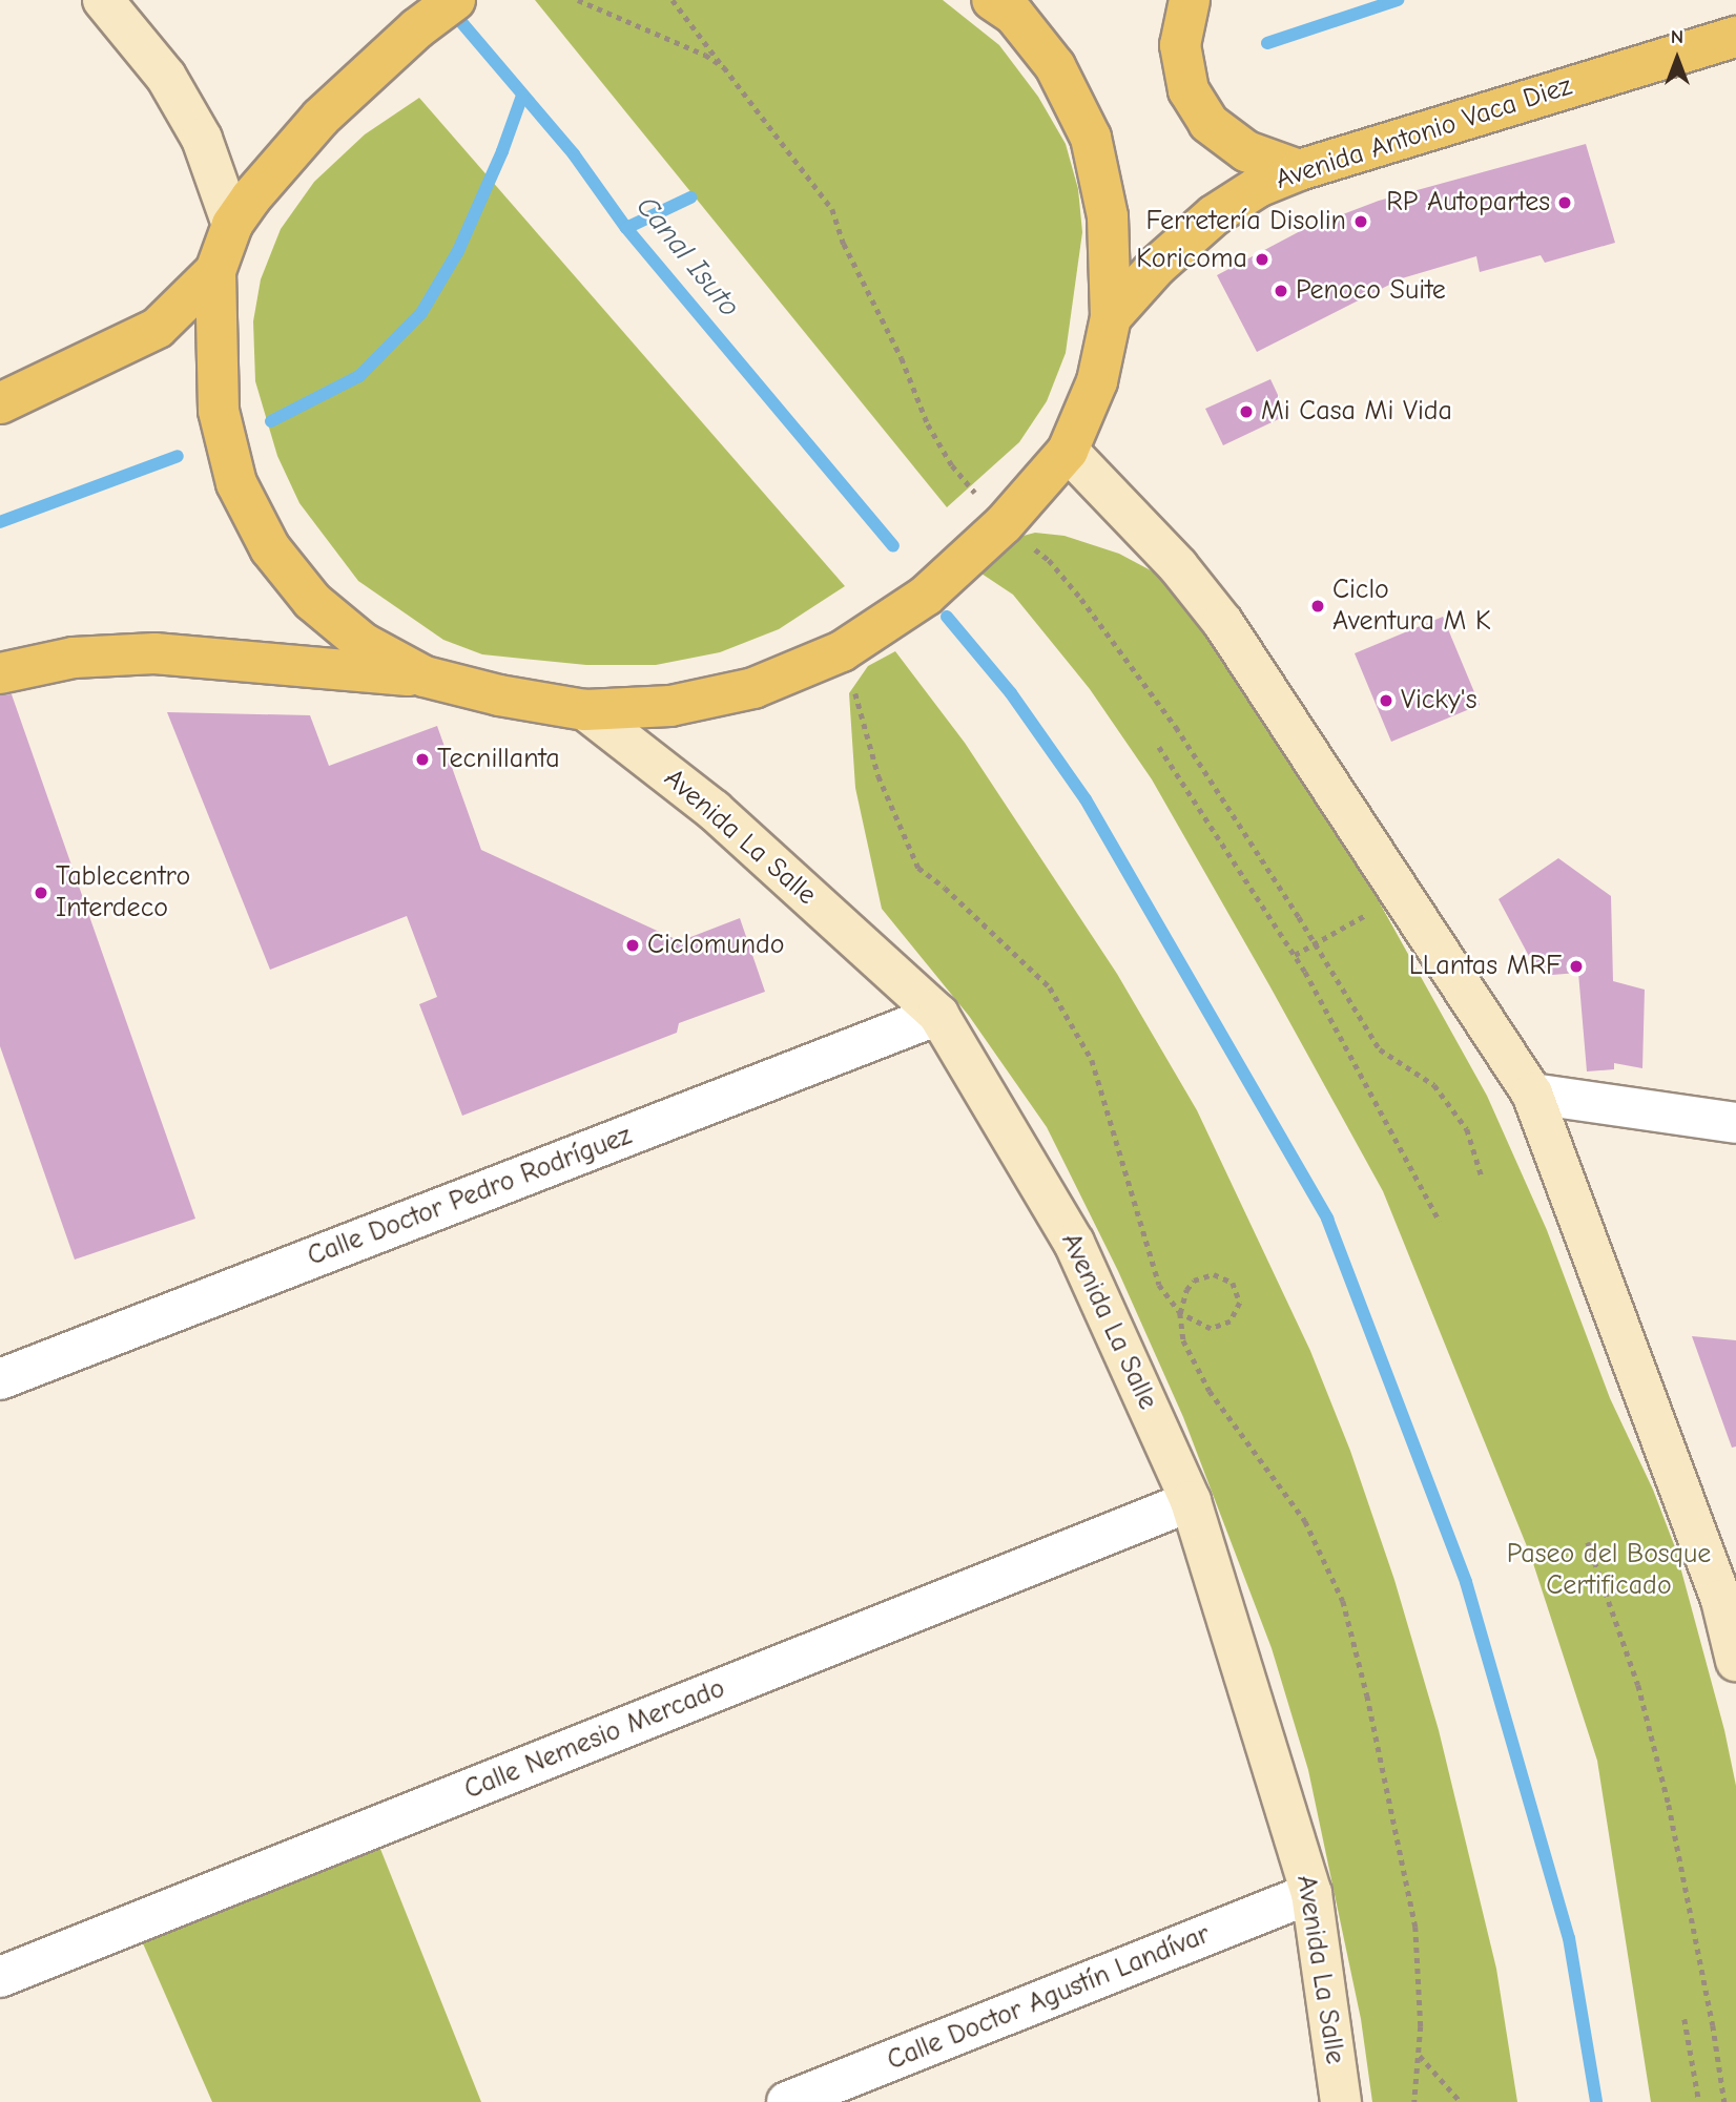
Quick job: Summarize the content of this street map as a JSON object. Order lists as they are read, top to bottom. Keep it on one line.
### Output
{"streets":{"highway":["Avenida Antonio Vaca Diez"],"main road":["Avenida La Salle"],"street":["Calle Doctor Pedro Rodríguez","Calle Nemesio Mercado","Calle Doctor Agustín Landívar"]},"crossings":[["Avenida La Salle","Calle Doctor Pedro Rodríguez"],["Avenida La Salle","Calle Nemesio Mercado"],["Avenida La Salle","Calle Doctor Agustín Landívar"]],"water":["Canal Isuto"],"parks":["Paseo del Bosque Certificado"],"places":["RP Autopartes","Ferretería Disolin","Koricoma","Penoco Suite","Mi Casa Mi Vida","Ciclo Aventura M K","Vicky's","Tecnillanta","Tablecentro Interdeco","Ciclomundo","LLantas MRF"],"north":"top"}
